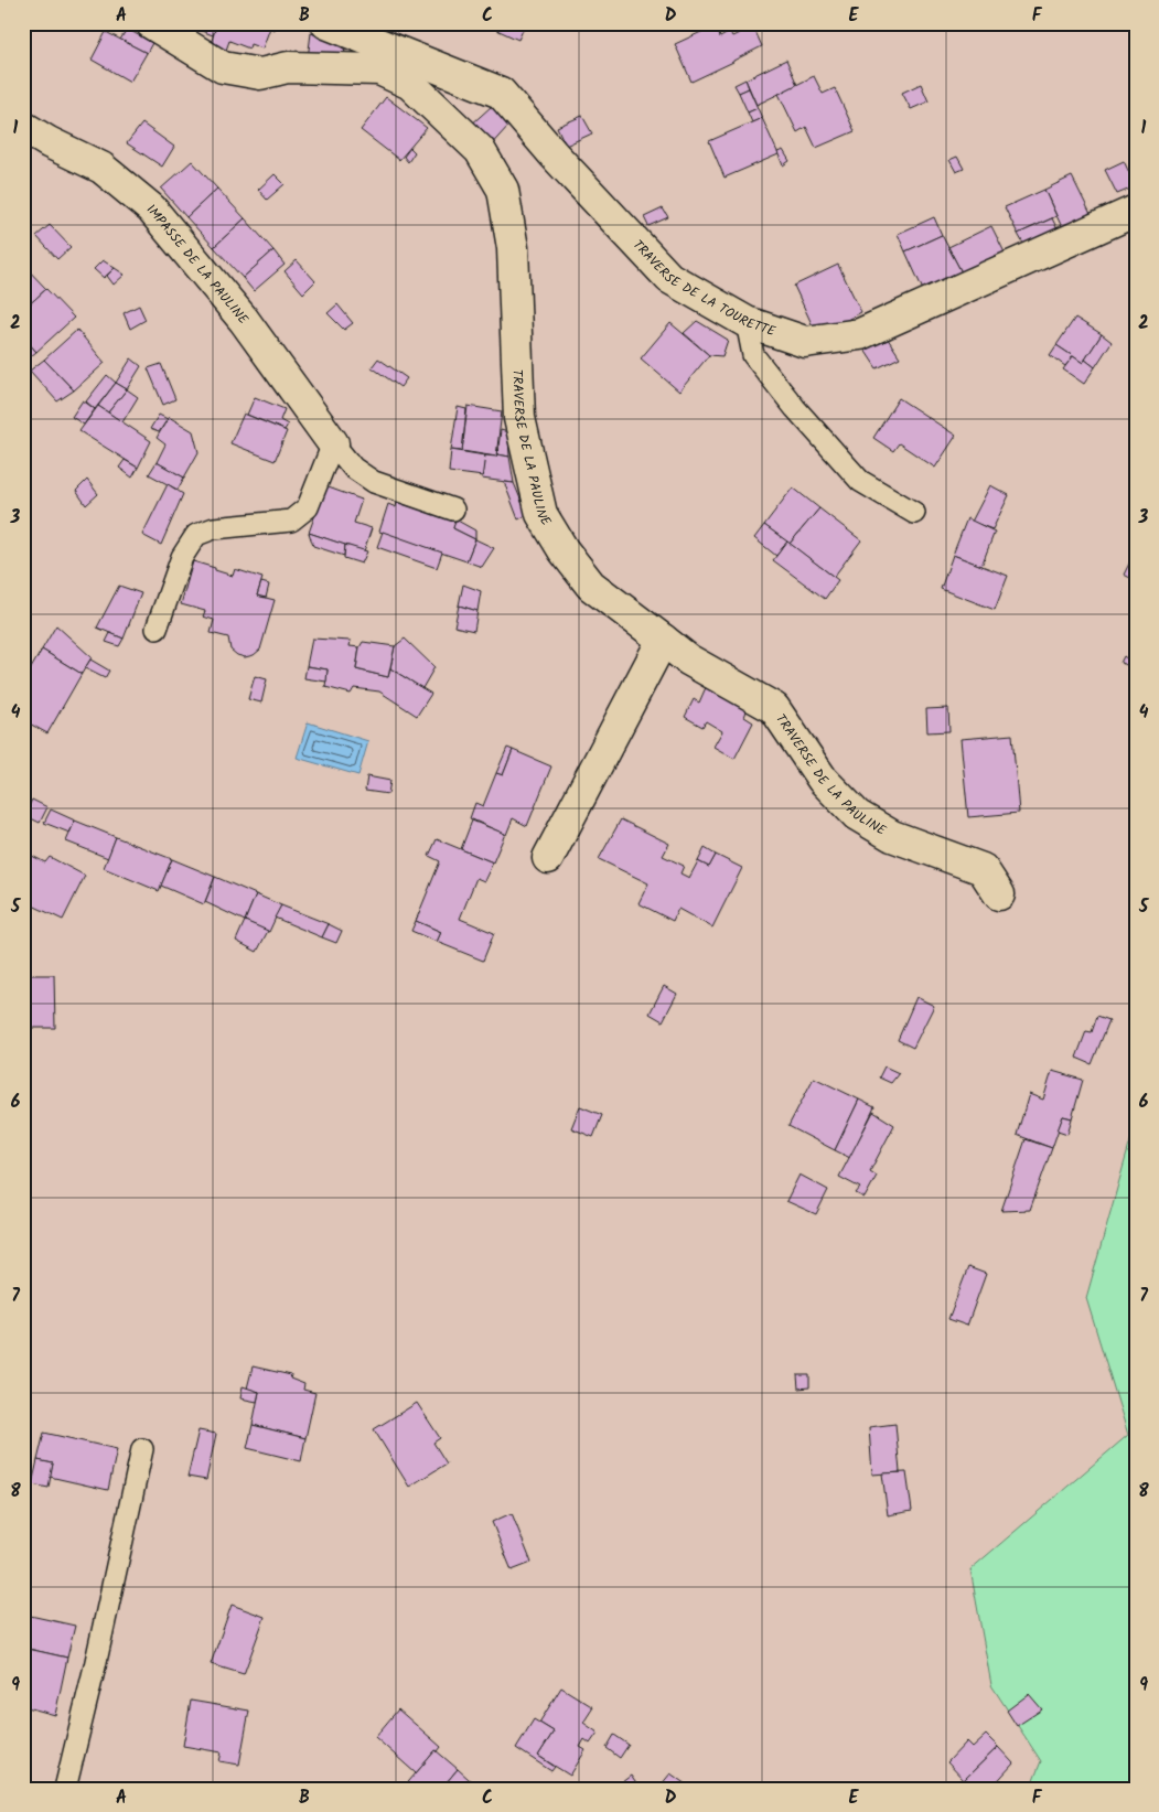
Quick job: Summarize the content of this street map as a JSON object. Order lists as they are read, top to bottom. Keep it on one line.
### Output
{"streets":{"street":["IMPASSE DE LA PAULINE","TRAVERSE DE LA TOURETTE","TRAVERSE DE LA PAULINE"]},"grid":{"columns":["A","B","C","D","E","F"],"rows":["1","2","3","4","5","6","7","8","9"]}}
